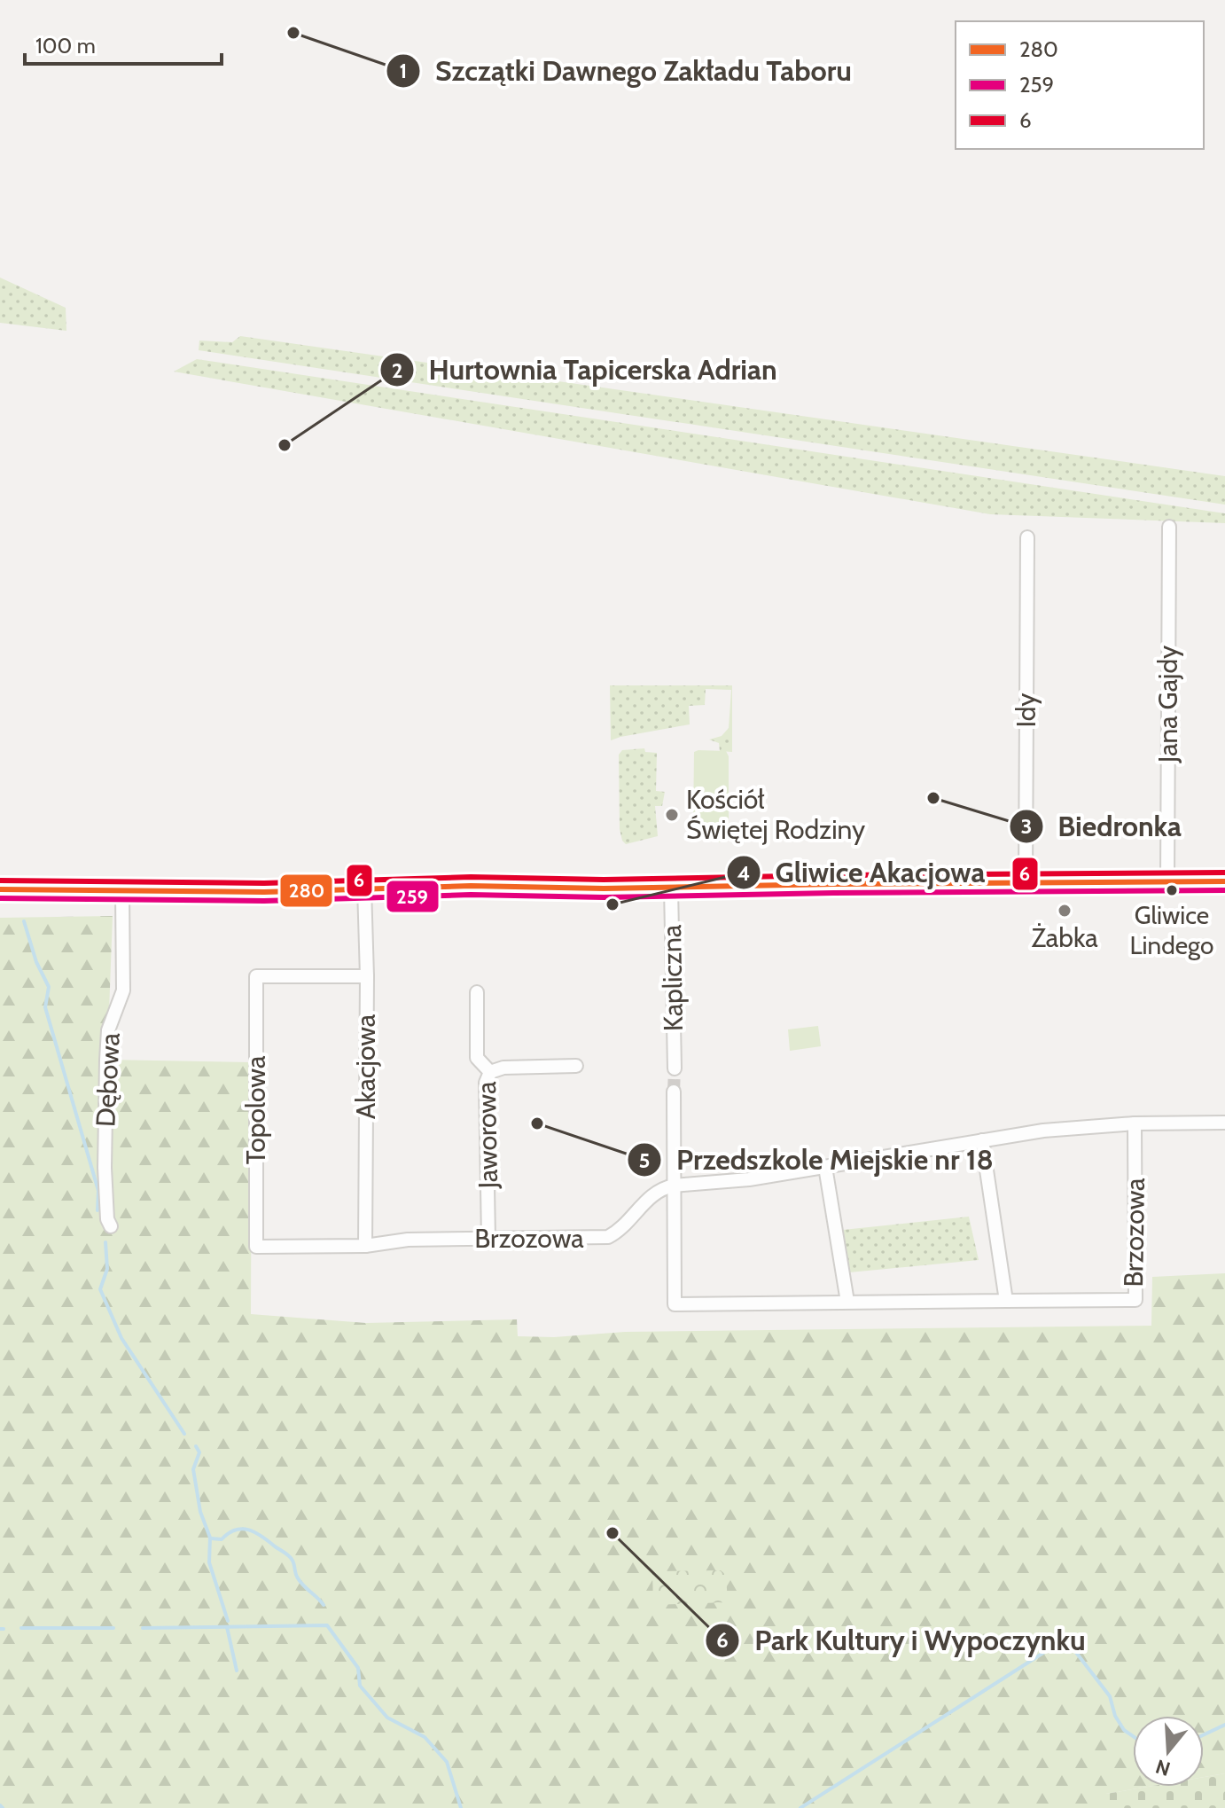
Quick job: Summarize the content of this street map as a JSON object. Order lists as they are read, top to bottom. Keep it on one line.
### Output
{"streets":{"street":["Jana Gajdy","Idy","Kapliczna","Akacjowa","Dębowa","Topolowa","Jaworowa","Brzozowa"]},"crossings":[["Akacjowa","Topolowa"],["Akacjowa","Brzozowa"],["Topolowa","Brzozowa"],["Jaworowa","Brzozowa"]],"places":["Szczątki Dawnego Zakładu Taboru","Hurtownia Tapicerska Adrian","Biedronka","Kościół Świętej Rodziny","Gliwice Lindego","Gliwice Akacjowa","Żabka","Przedszkole Miejskie nr 18","Park Kultury i Wypoczynku"],"lines":["transit line 6","transit line 280","transit line 259"],"legend":["280","259","6"],"scale_bar":"100 m","north":"bottom"}
